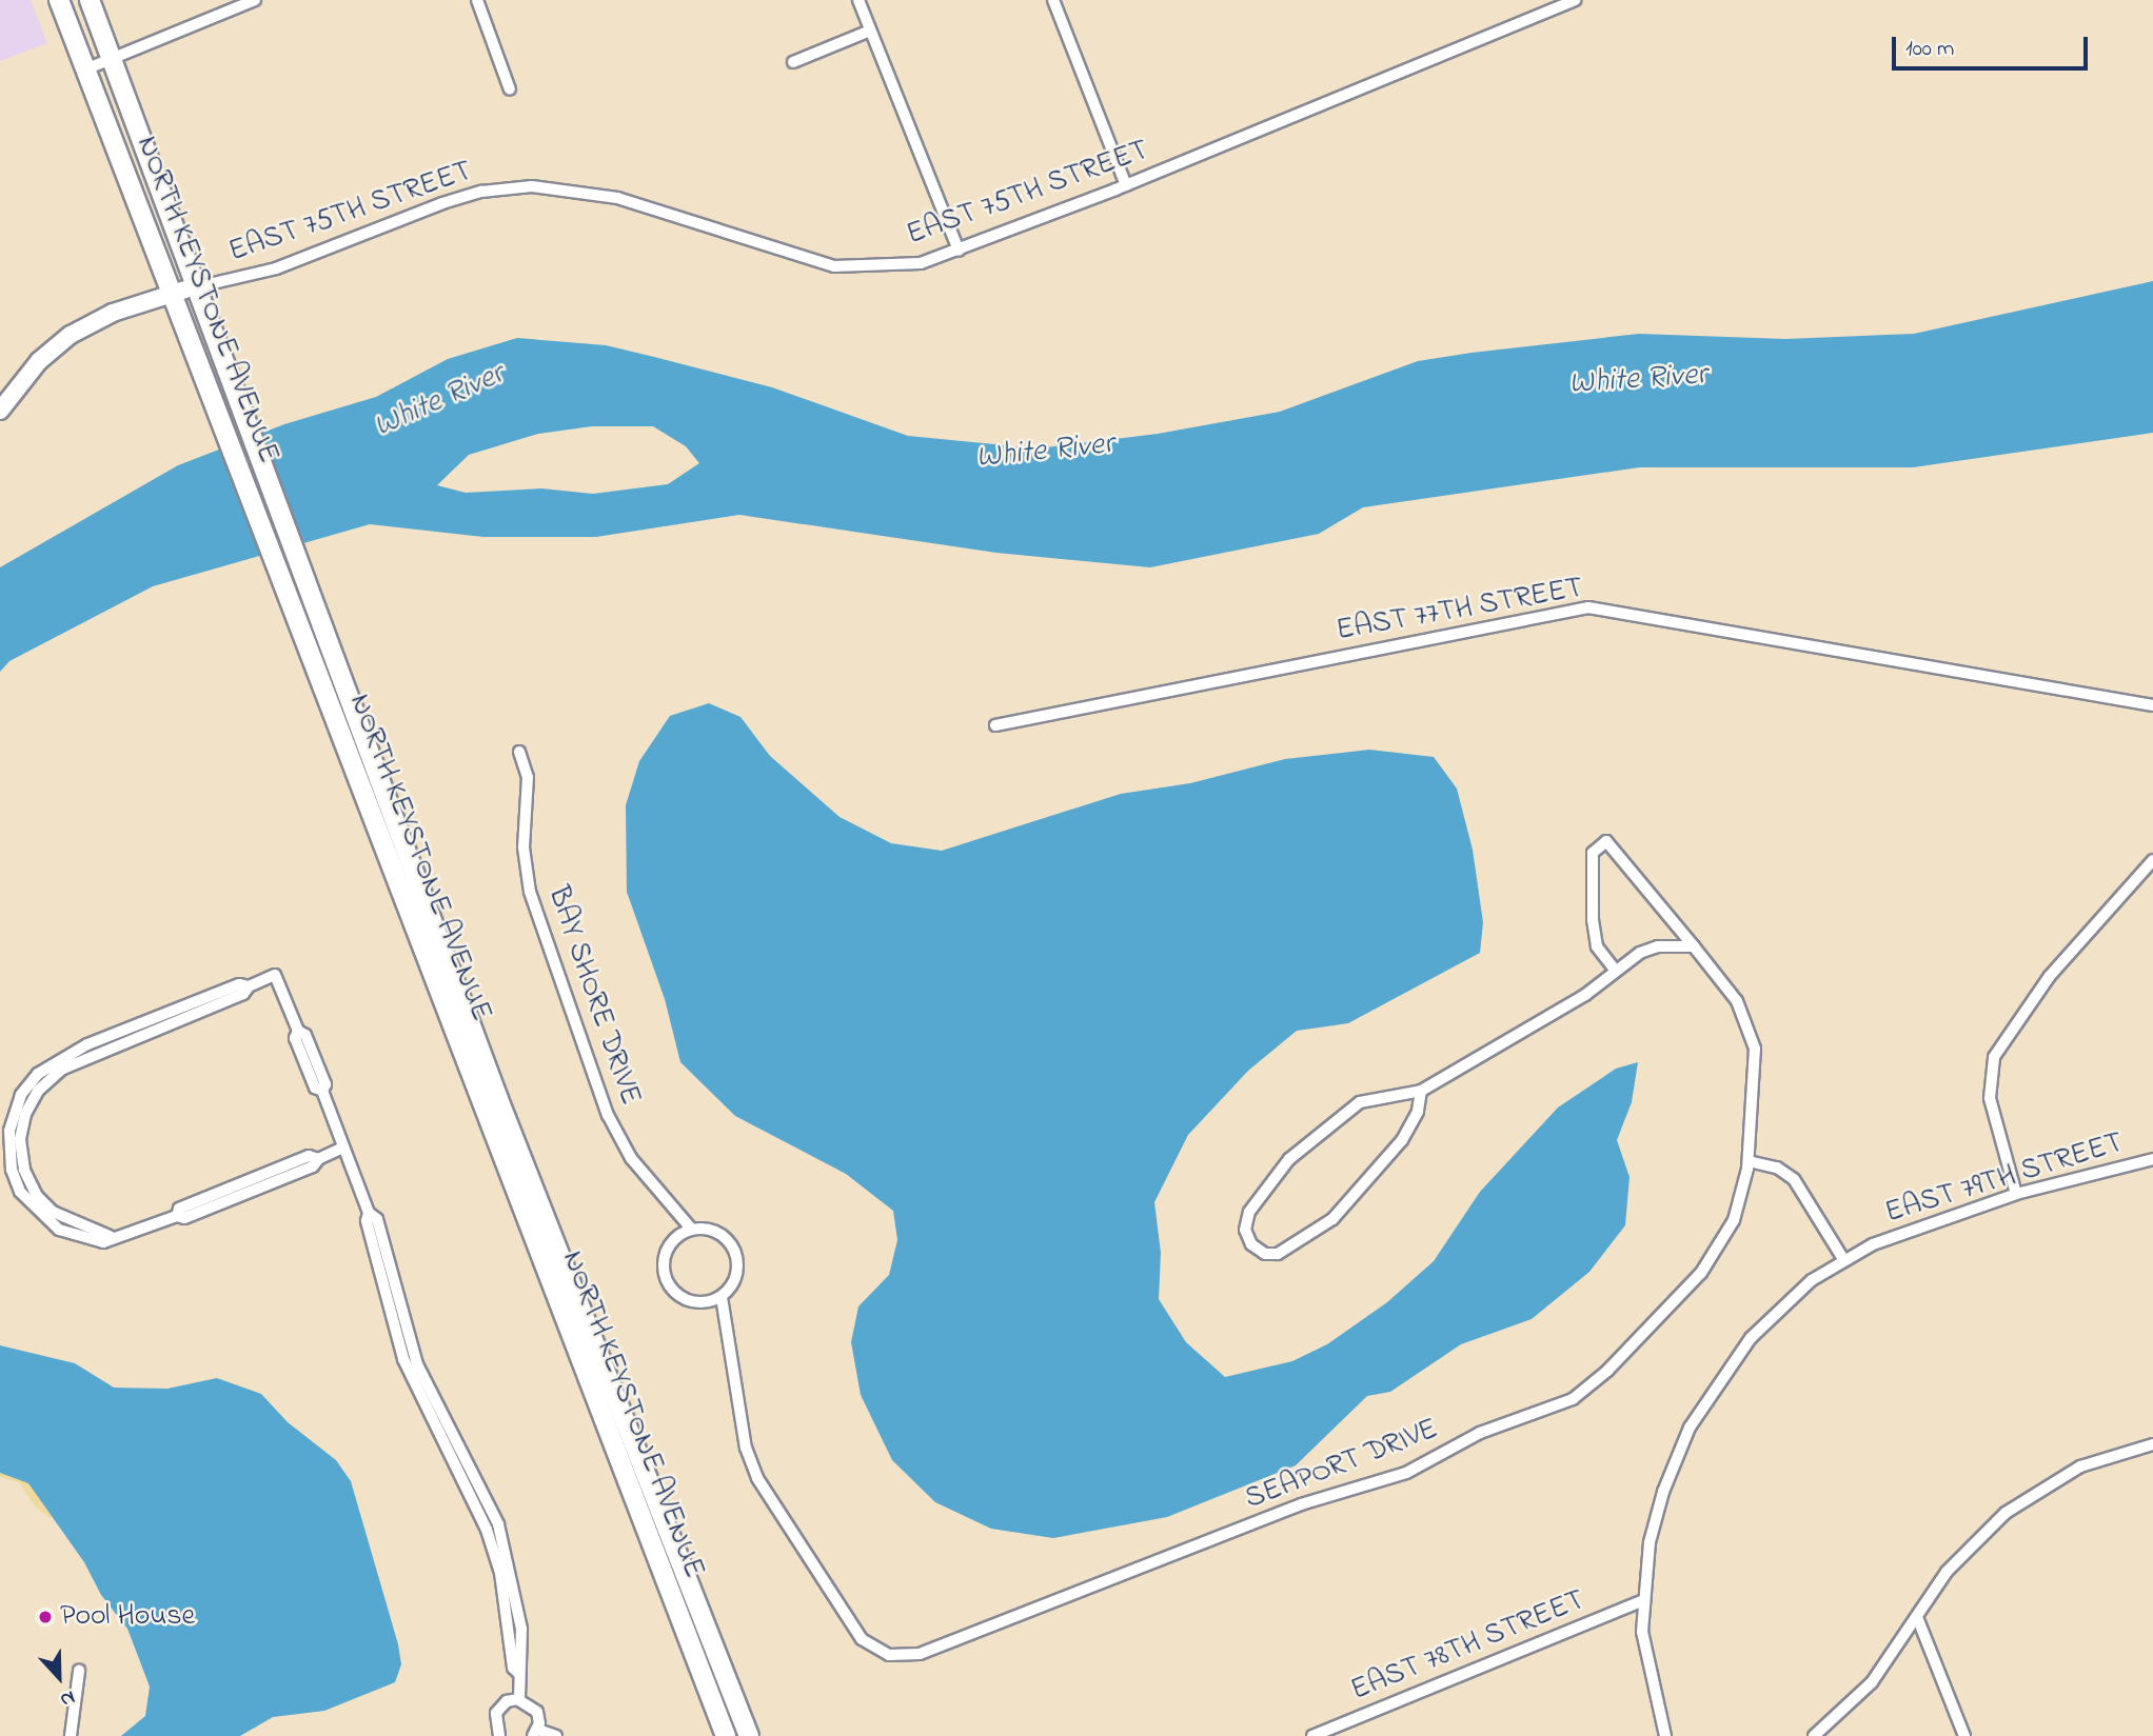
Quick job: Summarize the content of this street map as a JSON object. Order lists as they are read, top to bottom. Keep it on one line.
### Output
{"streets":{"main road":["NORTH KEYSTONE AVENUE"],"street":["EAST 75TH STREET","EAST 77TH STREET","BAY SHORE DRIVE","EAST 79TH STREET","SEAPORT DRIVE","EAST 78TH STREET"]},"crossings":[["EAST 75TH STREET","NORTH KEYSTONE AVENUE"],["BAY SHORE DRIVE","SEAPORT DRIVE"],["EAST 79TH STREET","EAST 78TH STREET"]],"water":["White River"],"places":["Pool House"],"scale_bar":"100 m","north":"bottom"}
